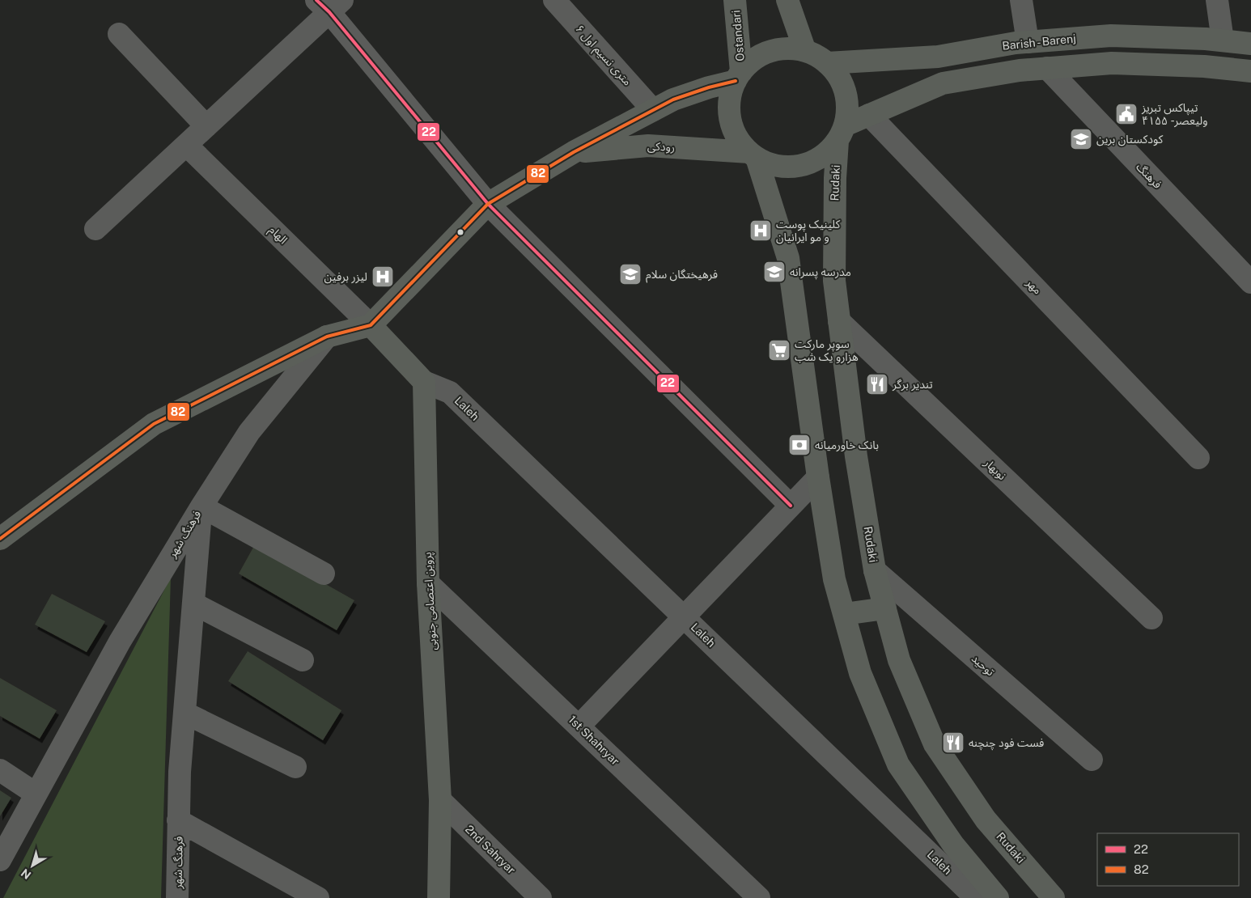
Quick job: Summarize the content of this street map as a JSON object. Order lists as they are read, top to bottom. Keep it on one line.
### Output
{"streets":{"main road":["Ostandari","Barish - Barenj","رودکی","Rudaki","پروین اعتصامی جنوبی"],"street":["۶ متری نسیم اول","فرهنگ","الهام","مهر","Laleh","نوبهار","فرهنگ شهر","توحید","1st Shahryar","2nd Sahryar"]},"crossings":[["Ostandari","Barish - Barenj"],["Ostandari","رودکی"],["Ostandari","Rudaki"],["Barish - Barenj","رودکی"],["Barish - Barenj","Rudaki"],["رودکی","Rudaki"],["Rudaki","نوبهار"],["Rudaki","توحید"],["Laleh","پروین اعتصامی جنوبی"],["پروین اعتصامی جنوبی","1st Shahryar"],["پروین اعتصامی جنوبی","2nd Sahryar"]],"places":{"public building":["تیپاکس تبریز ولیعصر - ۴۱۵۵"],"school or university":["کودکستان برین","مدرسه پسرانه","فرهیختگان سلام"],"hospital":["کلینیک پوست و مو ایرانیان","لیزر برفین"],"supermarket":["سوپر مارکت هزارو یک شب"],"restaurant":["تندیر برگر","فست فود چنچنه"],"bank":["بانک خاورمیانه"]},"lines":["transit line 22","transit line 82"],"legend":["22","82"],"north":"bottom left"}
